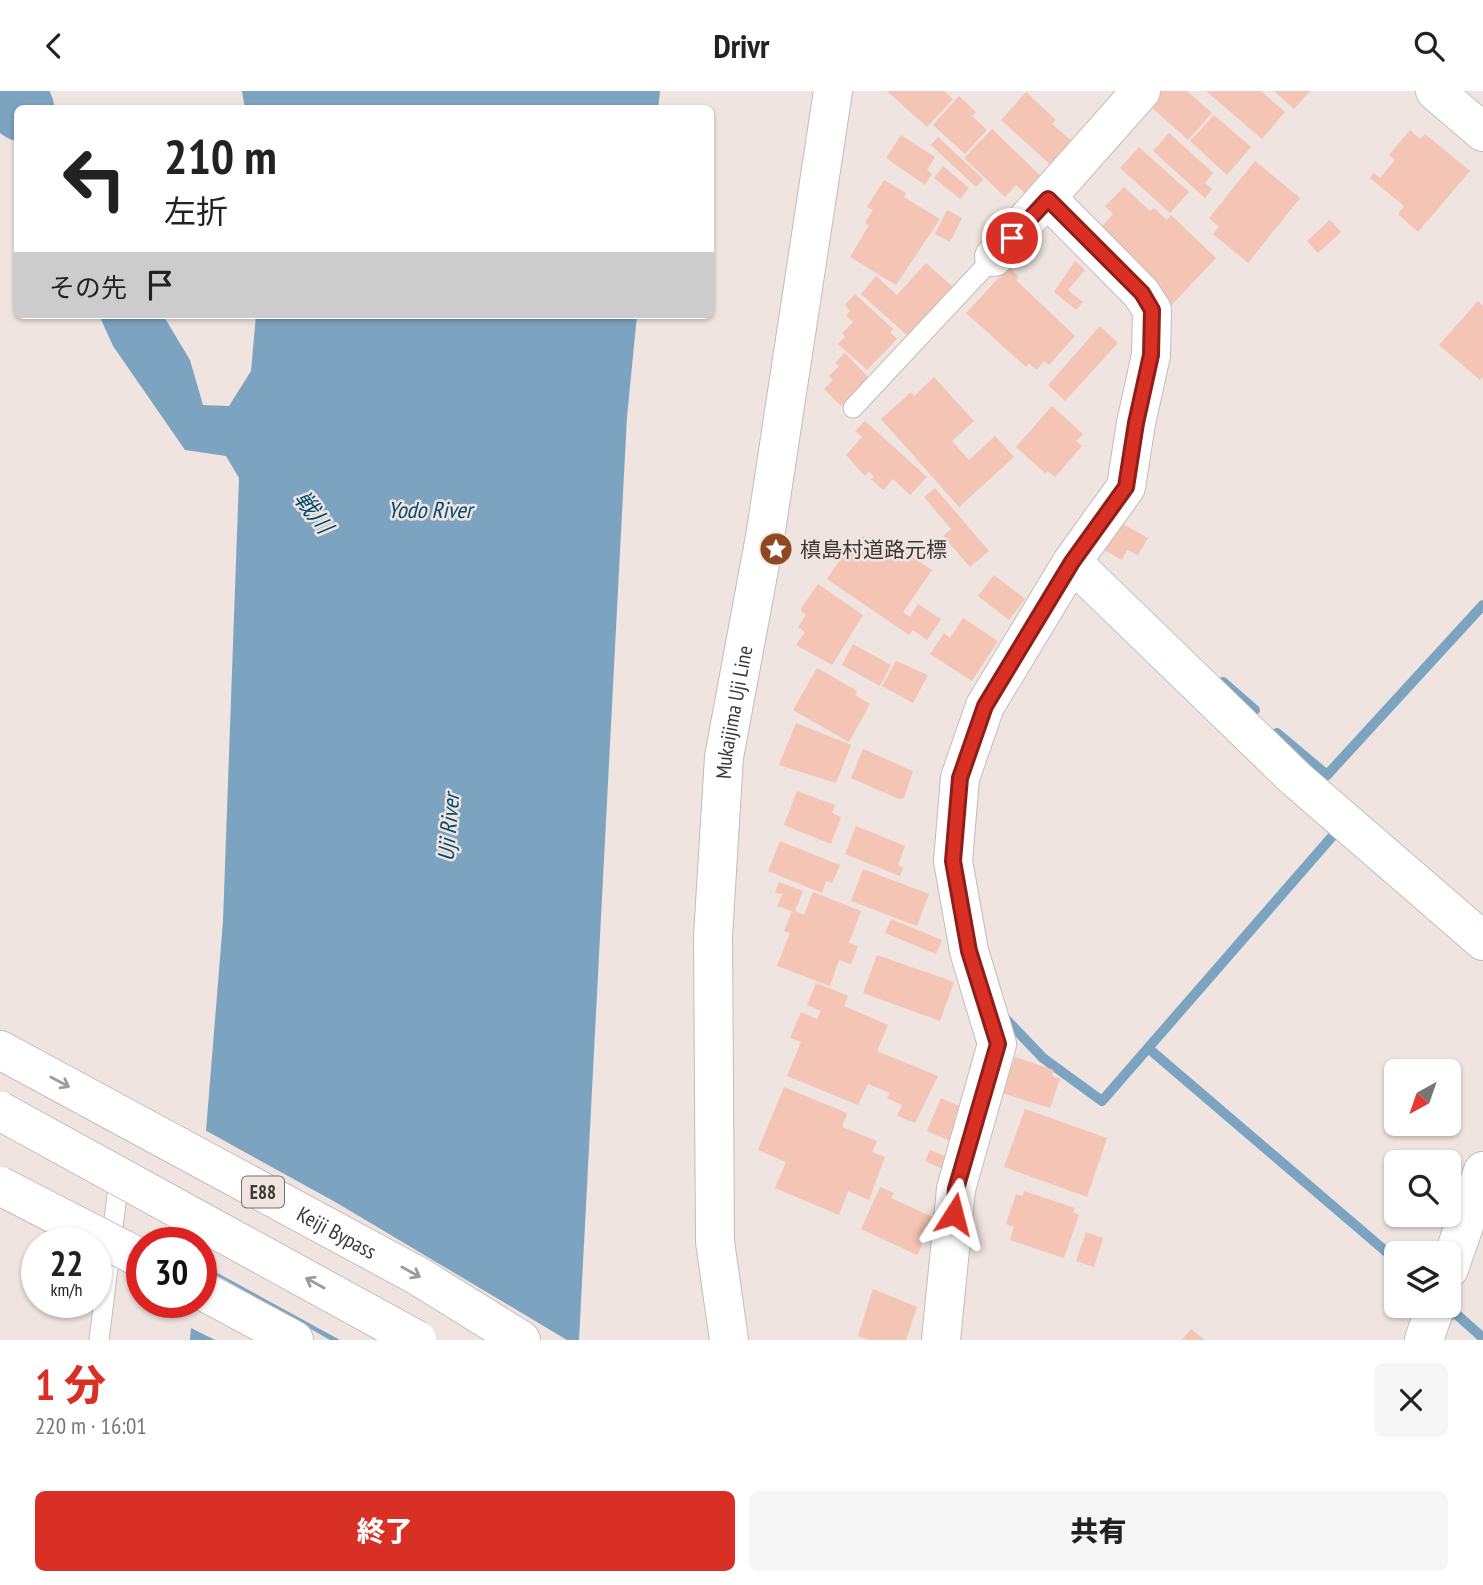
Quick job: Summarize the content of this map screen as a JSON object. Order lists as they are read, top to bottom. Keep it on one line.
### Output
{"streets":{"main road":["Mukaijima Uji Line","E88","Keiji Bypass"]},"water":["Yodo River","戦川","Uji River"],"places":{"place":["槙島村道路元標"]},"north":"bottom left","page":{"header":"Drivr","turn":["210 m","左折"],"then":"その先","speed":"22 km/h","limit":"30","heading":["1 分","220 m · 16:01"],"buttons":["終了","共有"]}}
